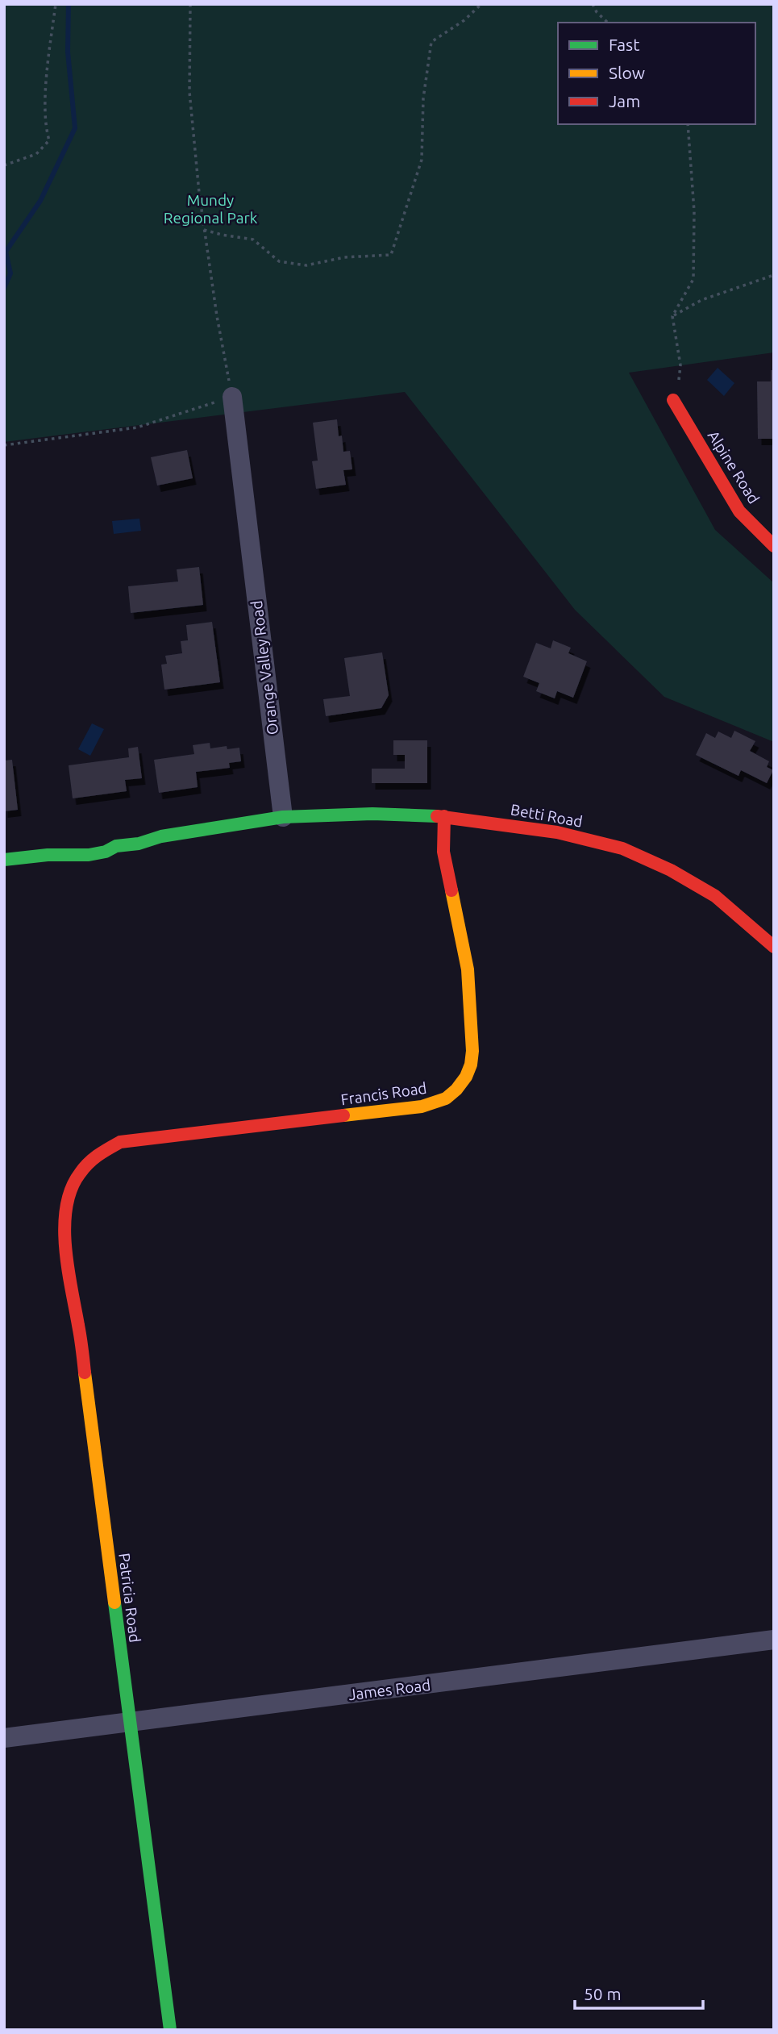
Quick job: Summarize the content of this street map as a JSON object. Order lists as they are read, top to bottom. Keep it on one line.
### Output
{"streets":{"street":["Alpine Road","Orange Valley Road","Betti Road","Francis Road","Patricia Road","James Road"]},"crossings":[["Orange Valley Road","Betti Road"],["Betti Road","Francis Road"],["Francis Road","Patricia Road"],["Patricia Road","James Road"]],"parks":["Mundy Regional Park"],"legend":["Fast","Slow","Jam"],"scale_bar":"50 m"}
